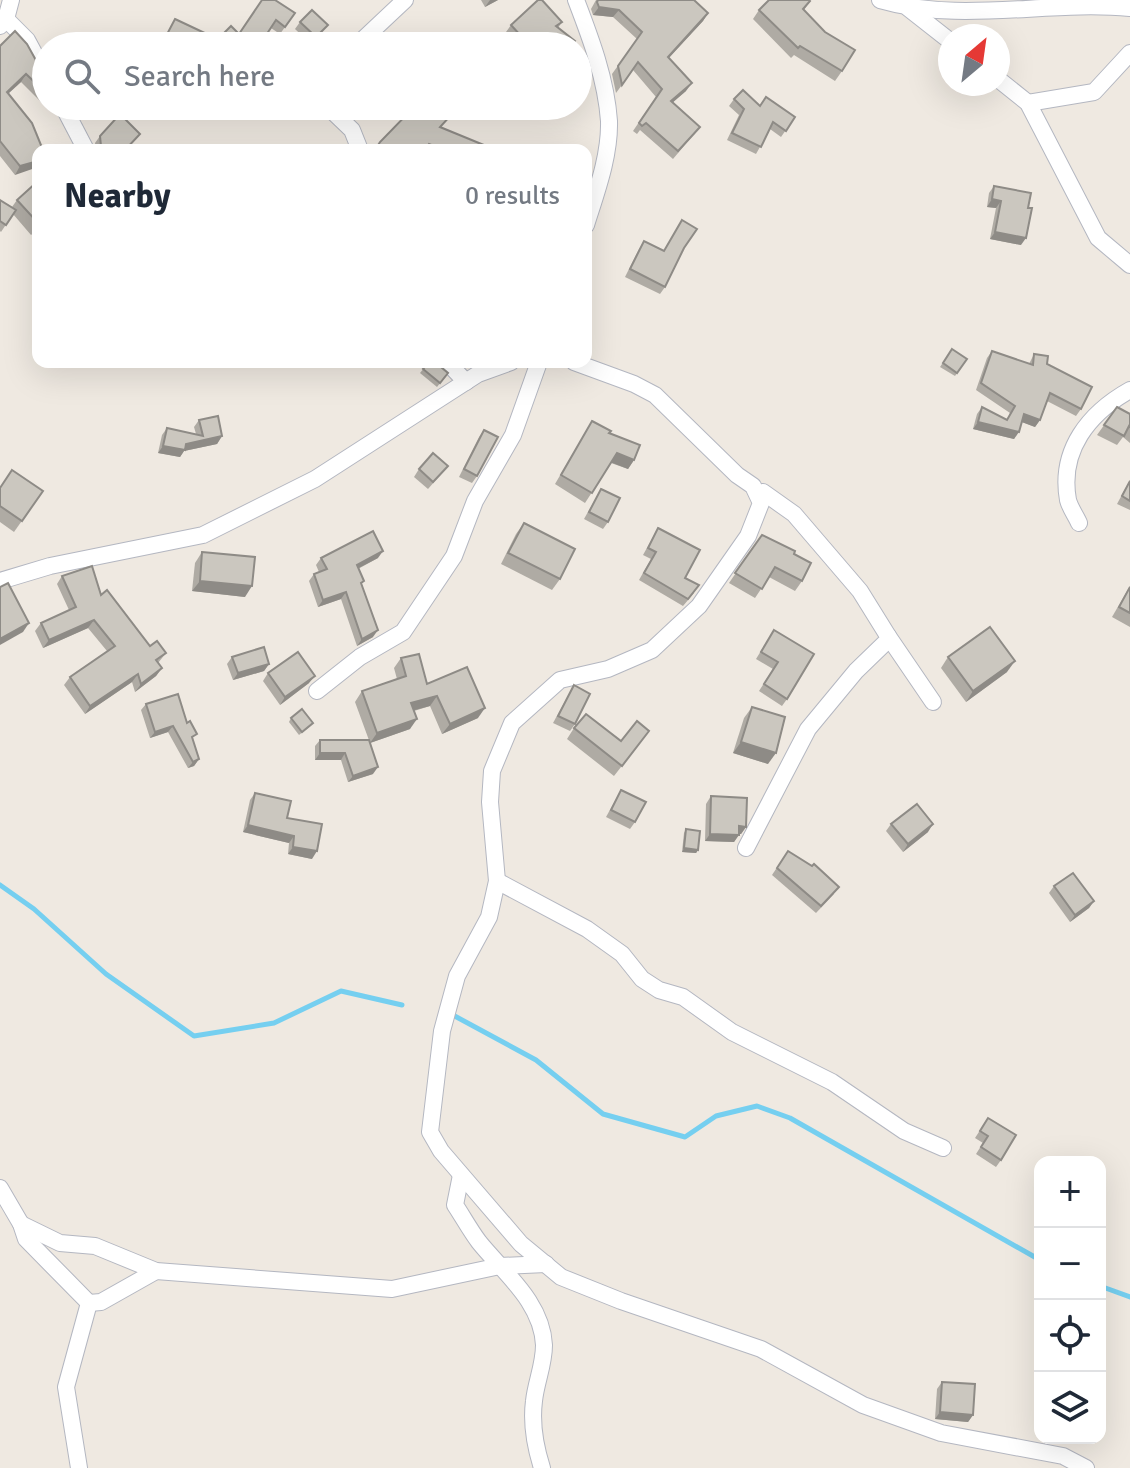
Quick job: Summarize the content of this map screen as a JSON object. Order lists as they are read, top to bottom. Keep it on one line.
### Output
{"north":"top right","page":{"search":"Search here","heading":["Nearby","0 results"],"map_buttons":["+","−"]}}
